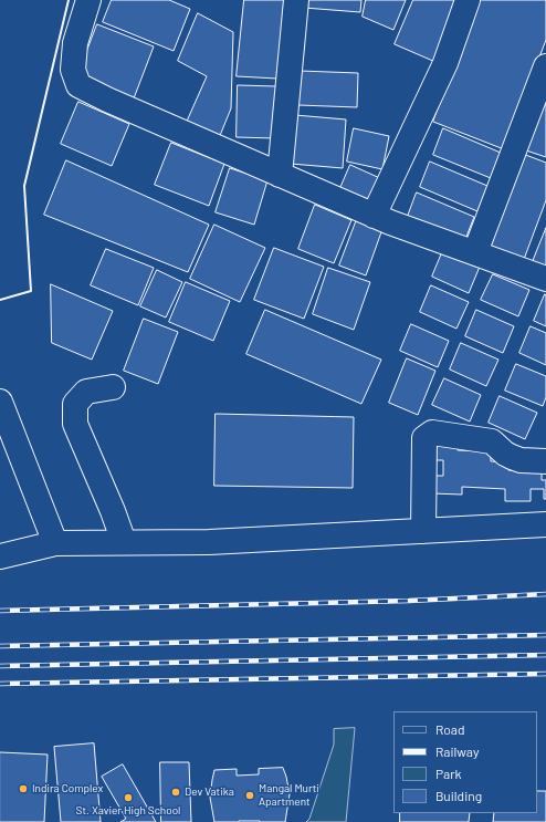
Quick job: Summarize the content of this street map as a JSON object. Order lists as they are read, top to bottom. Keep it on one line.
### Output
{"places":["Indira Complex","Dev Vatika","Mangal Murti Apartment","St. Xavier High School"],"legend":["Road","Railway","Park","Building"]}
